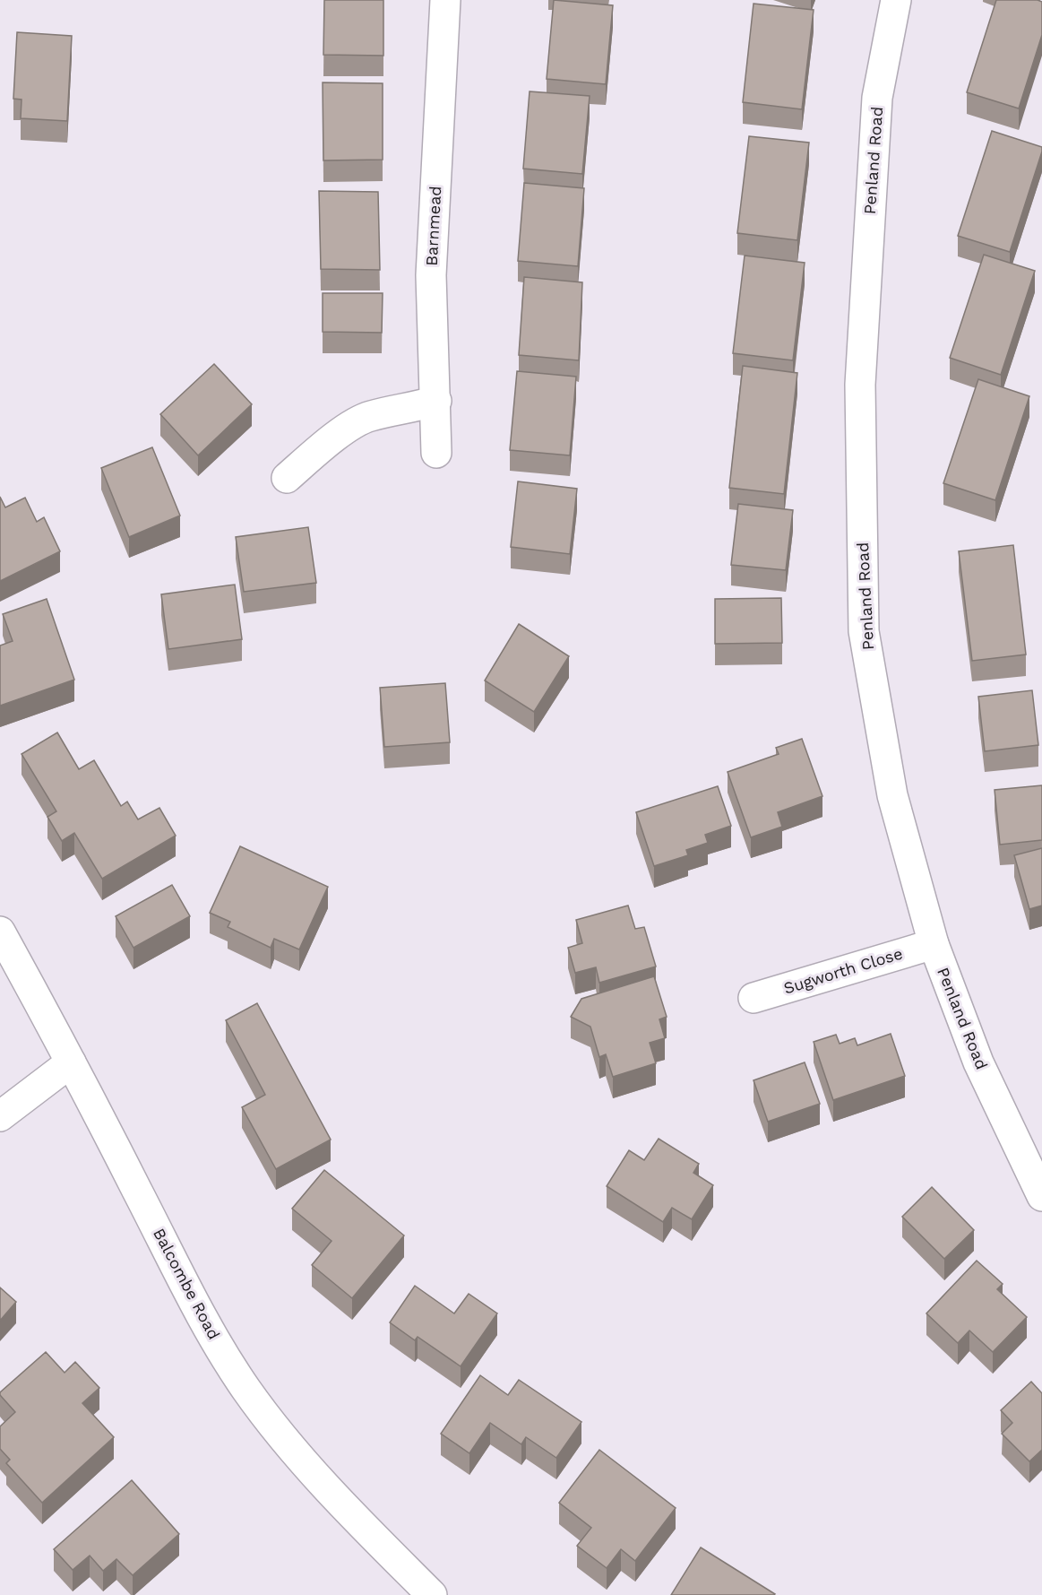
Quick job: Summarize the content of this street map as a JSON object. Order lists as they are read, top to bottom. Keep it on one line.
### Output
{"streets":{"street":["Penland Road","Barnmead","Sugworth Close","Balcombe Road"]},"crossings":[["Penland Road","Sugworth Close"]]}
